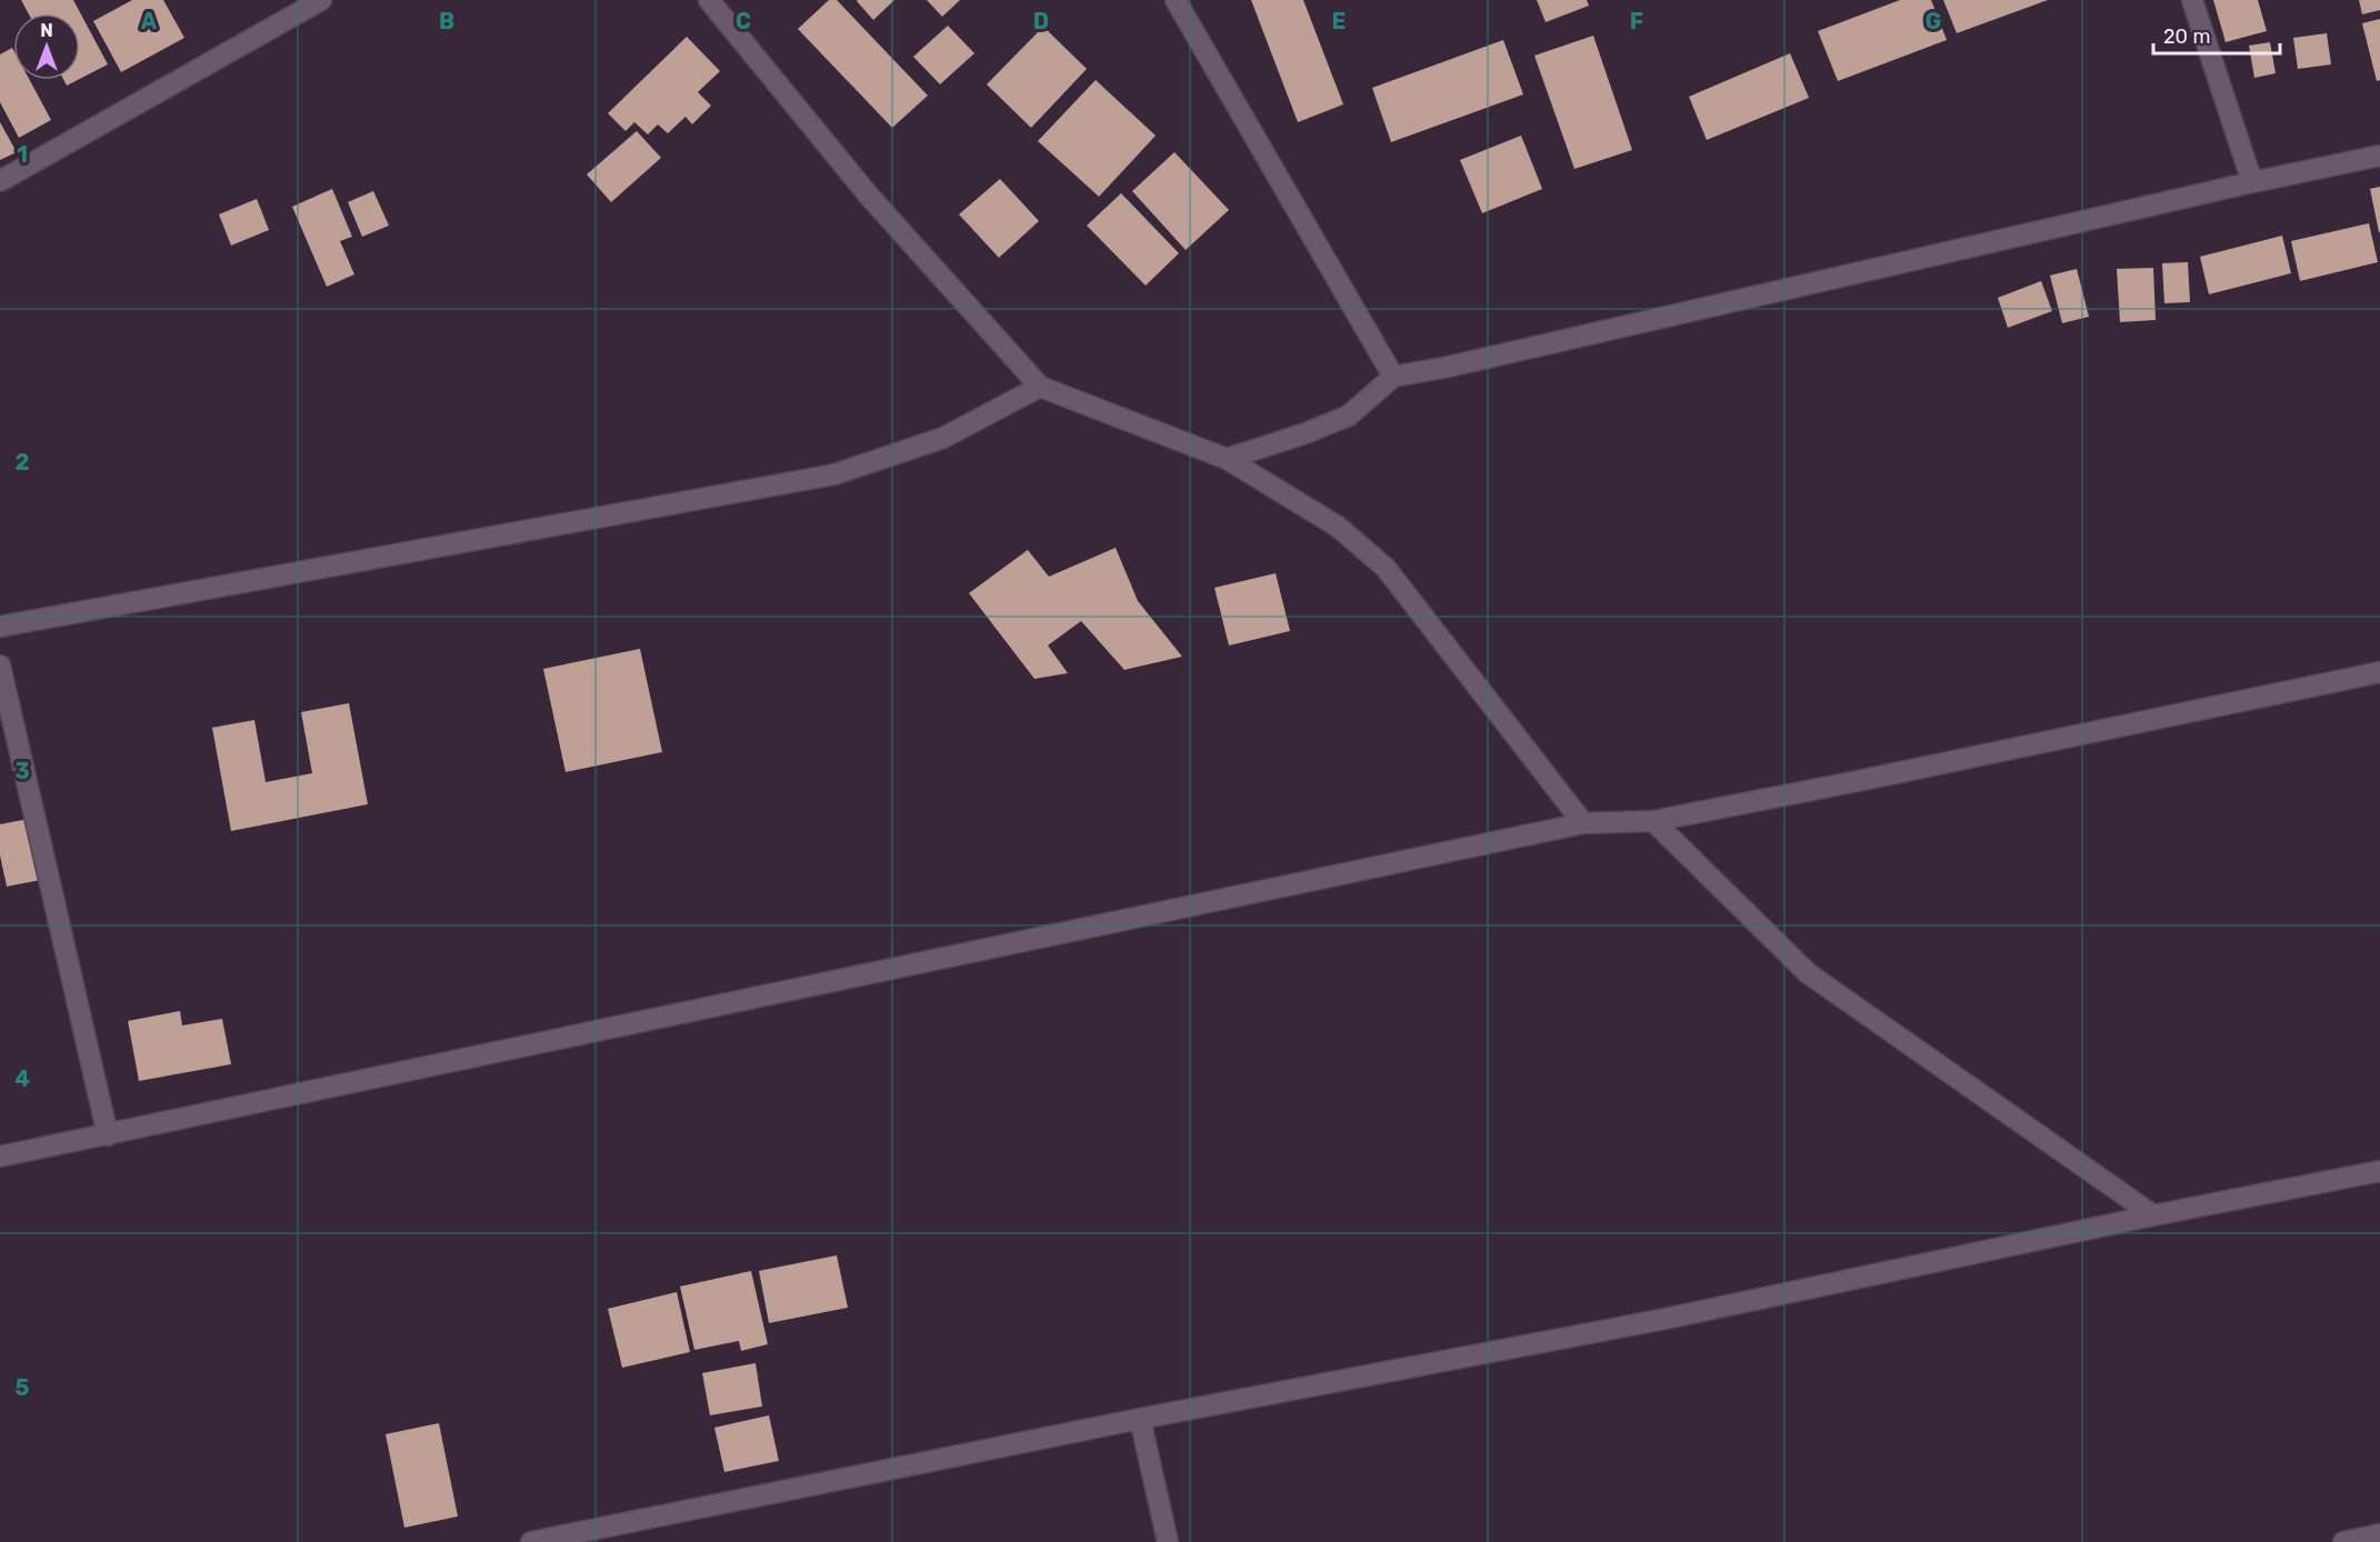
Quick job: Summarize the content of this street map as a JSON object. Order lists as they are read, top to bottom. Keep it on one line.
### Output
{"scale_bar":"20 m","north":"top","grid":{"columns":["A","B","C","D","E","F","G"],"rows":["1","2","3","4","5"]}}
